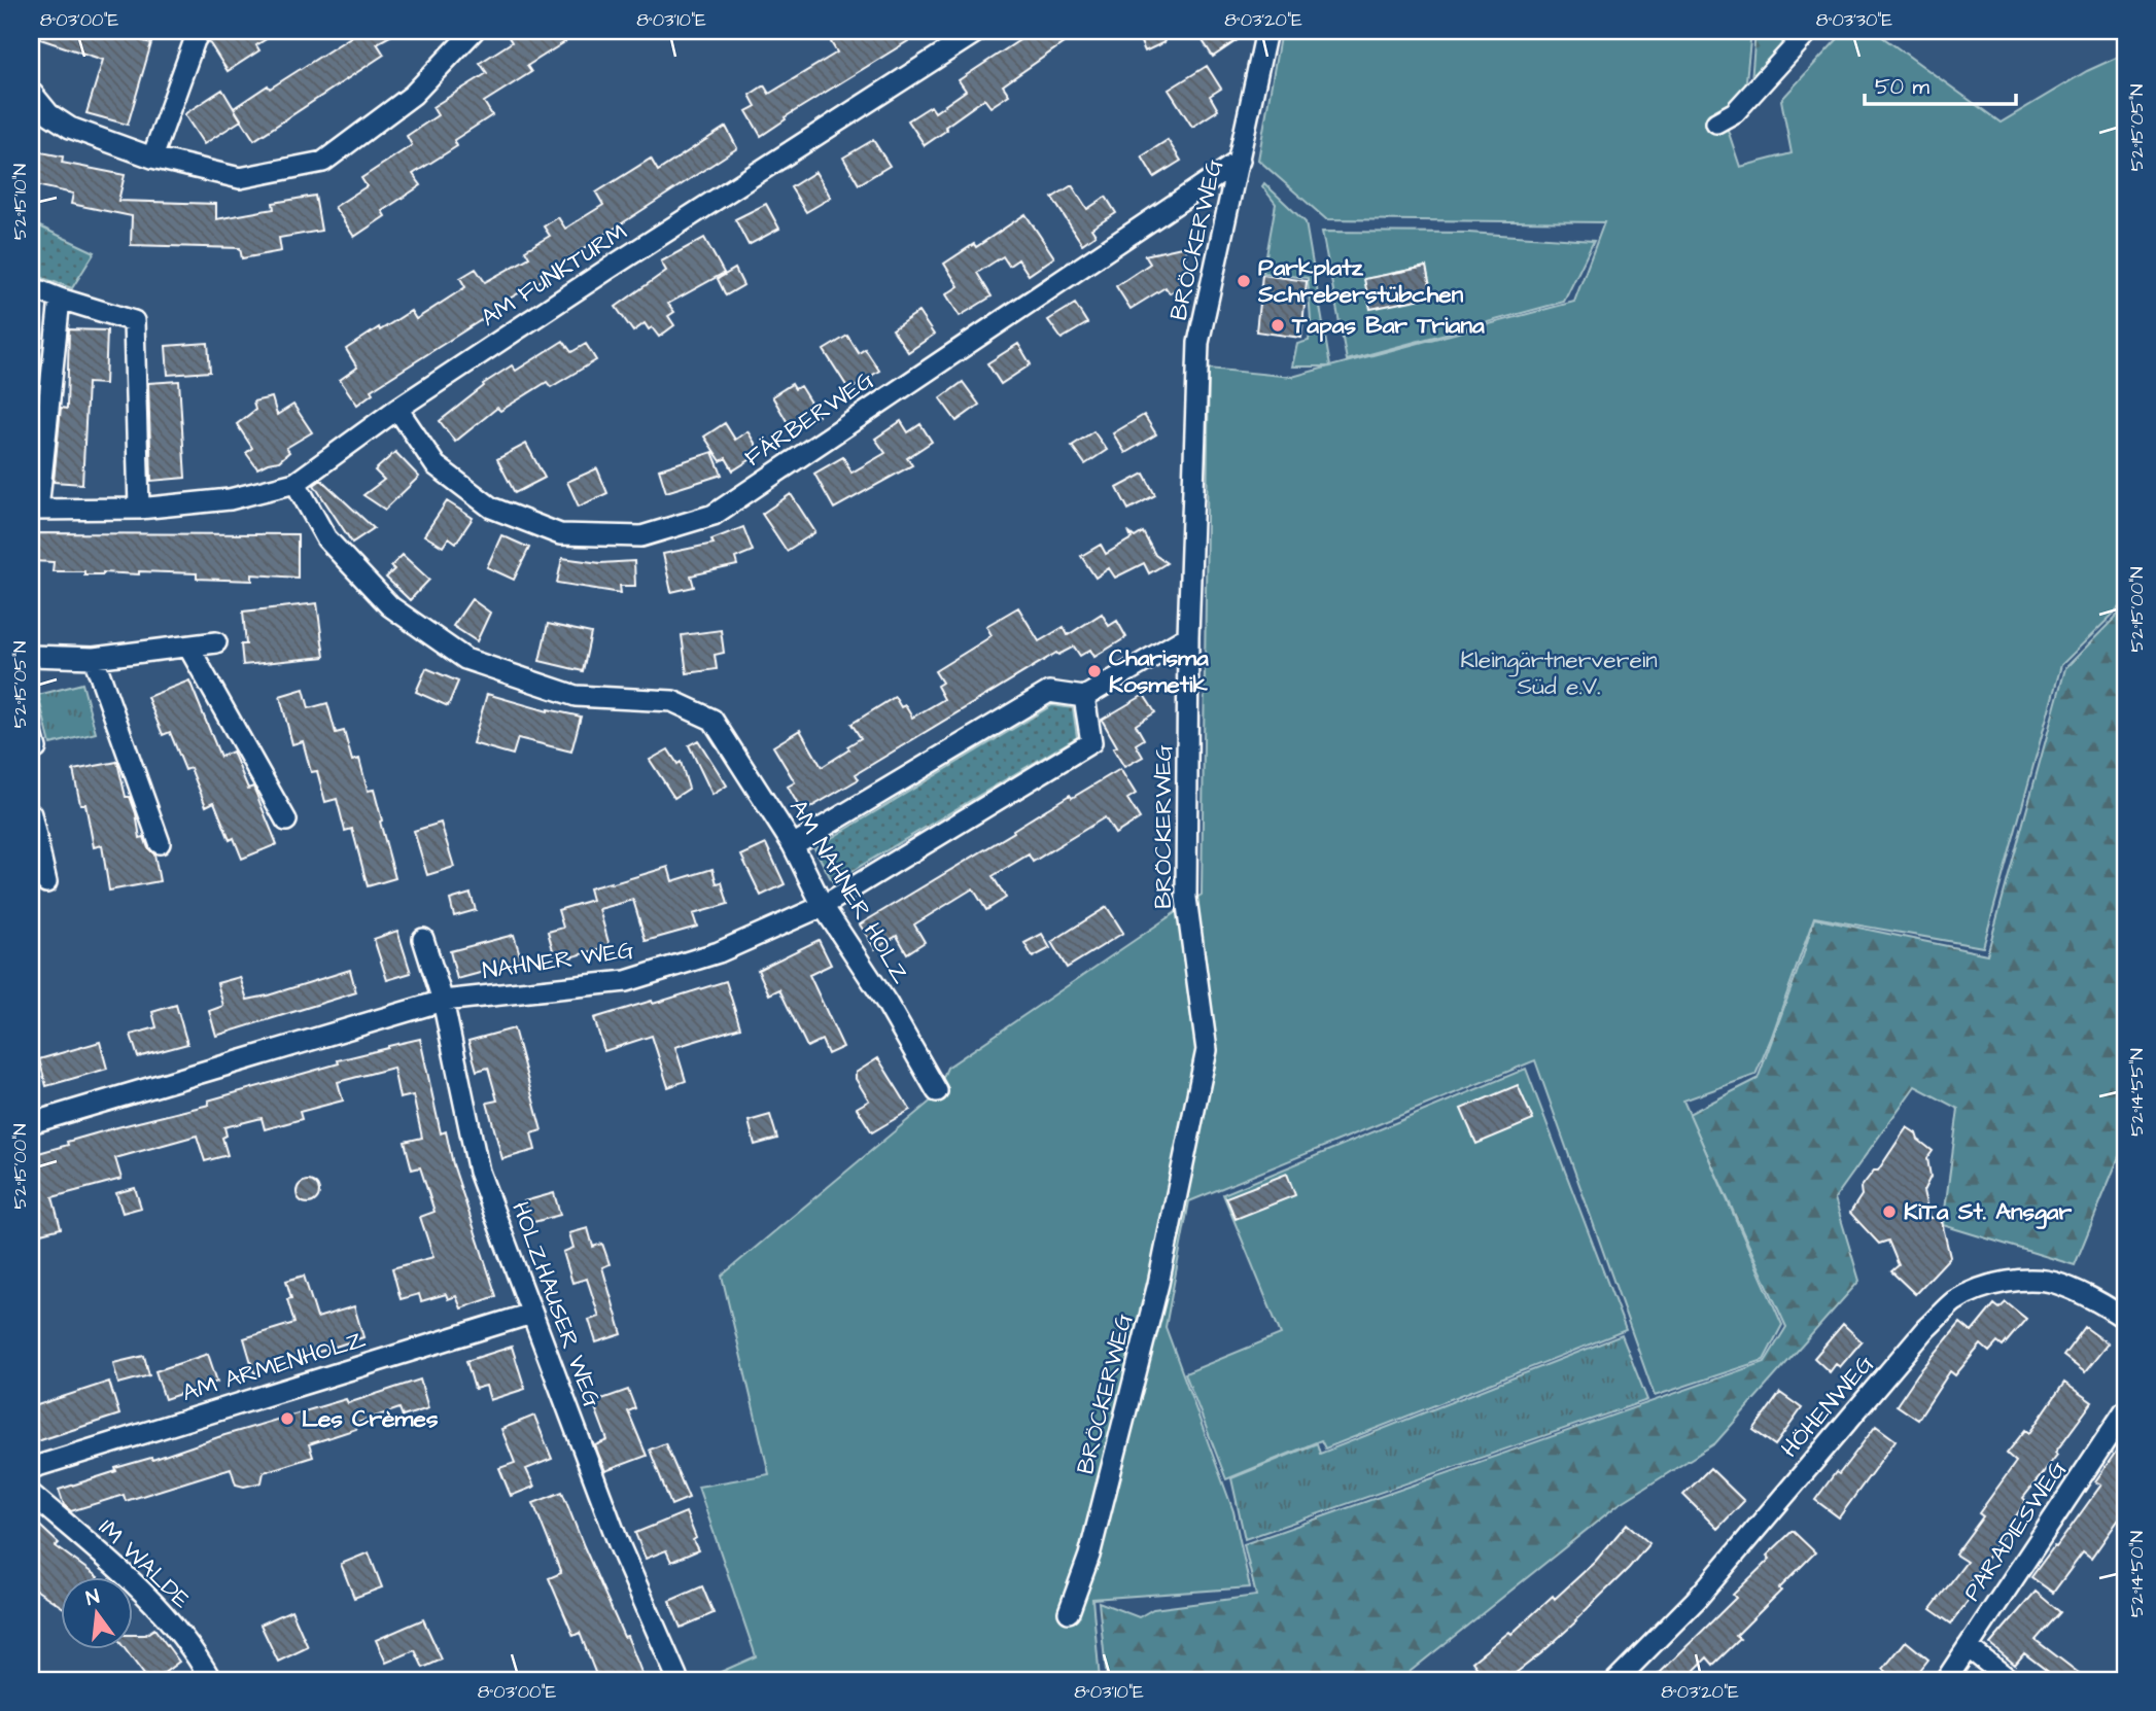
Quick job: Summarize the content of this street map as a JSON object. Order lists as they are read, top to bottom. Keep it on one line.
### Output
{"streets":{"street":["BRÖCKERWEG","AM FUNKTURM","FÄRBERWEG","AM NAHNER HOLZ","NAHNER WEG","HOLZHAUSER WEG","AM ARMENHOLZ","HÖHENWEG","PARADIESWEG","IM WALDE"]},"crossings":[["BRÖCKERWEG","FÄRBERWEG"],["AM FUNKTURM","FÄRBERWEG"],["AM FUNKTURM","AM NAHNER HOLZ"],["AM NAHNER HOLZ","NAHNER WEG"],["NAHNER WEG","HOLZHAUSER WEG"],["HOLZHAUSER WEG","AM ARMENHOLZ"]],"parks":["Kleingärtnerverein Süd e.V."],"places":["Parkplatz Schreberstübchen","Tapas Bar Triana","Charisma Kosmetik","KiTa St. Ansgar","Les Crèmes"],"scale_bar":"50 m","north":"top","coordinates":["8°03'00\"E","8°03'10\"E","8°03'20\"E","8°03'30\"E","52°15'05\"N","52°15'10\"N","52°15'00\"N","52°14'55\"N","52°14'50\"N"]}
